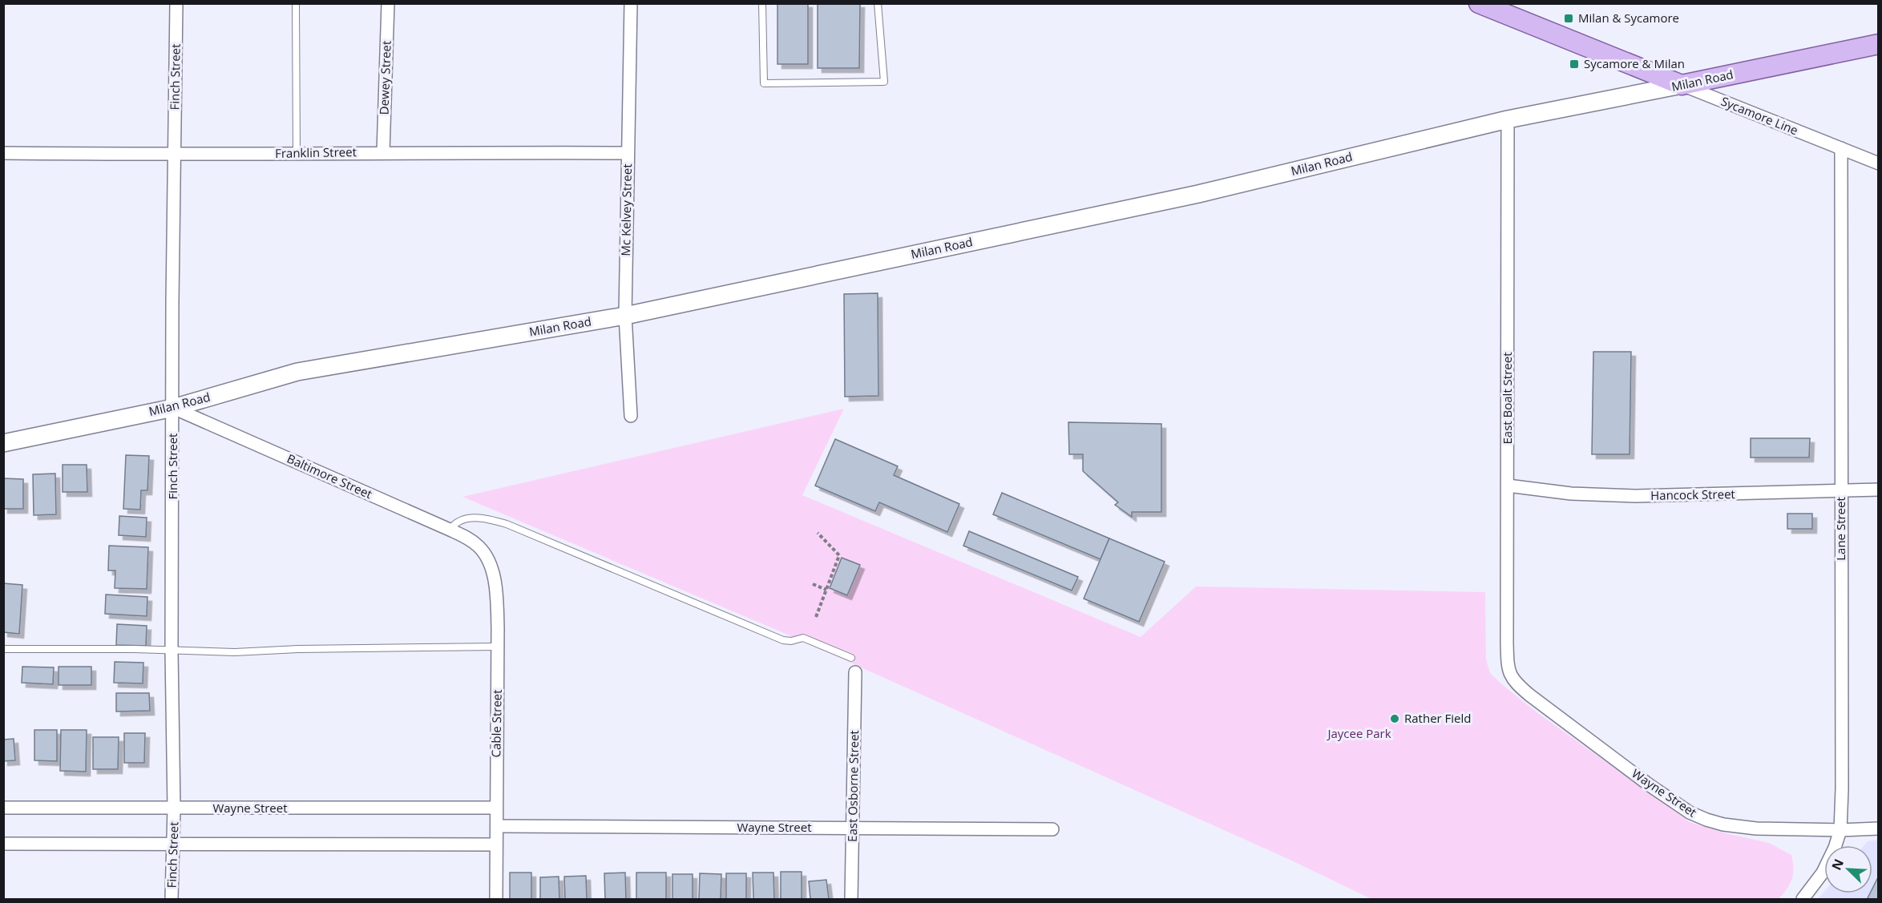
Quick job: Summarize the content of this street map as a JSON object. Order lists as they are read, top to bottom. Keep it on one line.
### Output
{"streets":{"main road":["Milan Road","Sycamore Line"],"street":["Finch Street","Dewey Street","Franklin Street","Mc Kelvey Street","East Boalt Street","Baltimore Street","Hancock Street","Lane Street","Cable Street","East Osborne Street","Wayne Street"]},"crossings":[["Finch Street","Milan Road"],["Finch Street","Franklin Street"],["Finch Street","Baltimore Street"],["Finch Street","Wayne Street"],["Dewey Street","Franklin Street"],["Milan Road","Sycamore Line"],["Milan Road","Mc Kelvey Street"],["Milan Road","East Boalt Street"],["Milan Road","Baltimore Street"],["Sycamore Line","Lane Street"],["Franklin Street","Mc Kelvey Street"],["East Boalt Street","Hancock Street"],["East Boalt Street","Wayne Street"],["Baltimore Street","Cable Street"],["Hancock Street","Lane Street"],["Lane Street","Wayne Street"],["Cable Street","Wayne Street"],["East Osborne Street","Wayne Street"]],"parks":["Jaycee Park"],"places":{"transit":["Milan & Sycamore","Sycamore & Milan"],"other":["Rather Field"]},"north":"top left"}
